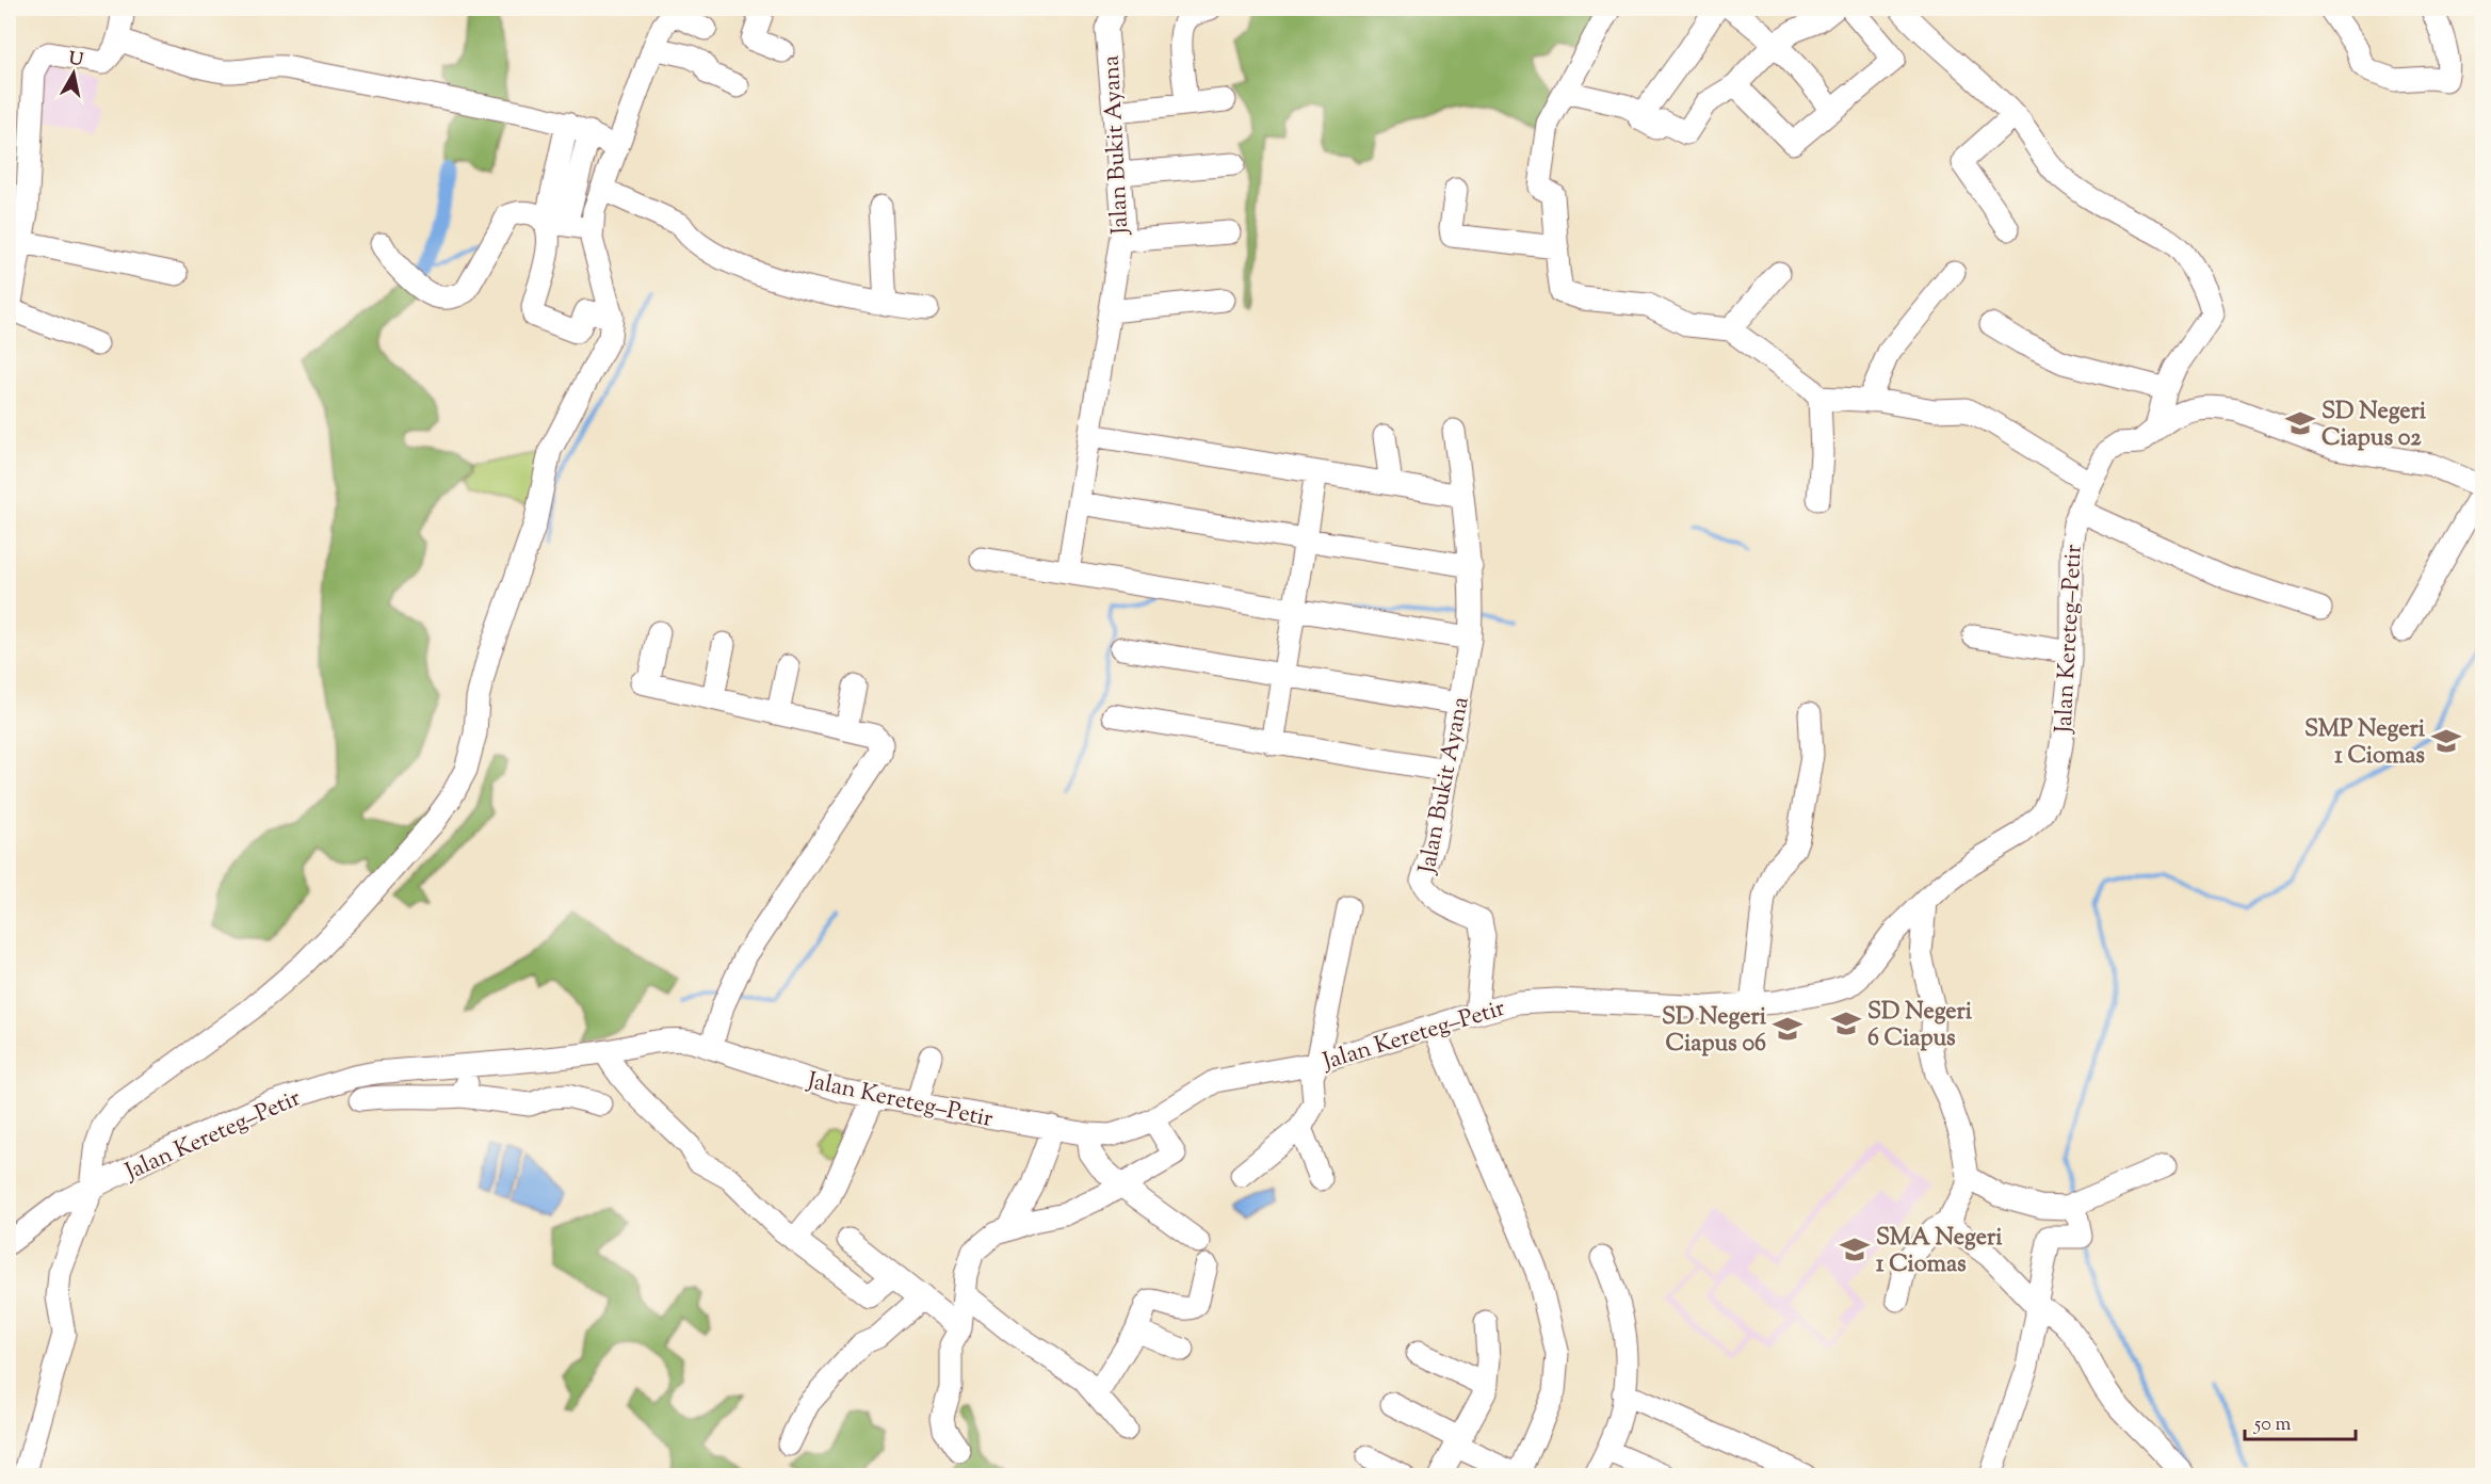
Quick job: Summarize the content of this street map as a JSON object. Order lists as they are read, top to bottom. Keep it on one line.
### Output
{"streets":{"street":["Jalan Bukit Ayana","Jalan Kereteg–Petir"]},"crossings":[["Jalan Bukit Ayana","Jalan Kereteg–Petir"]],"places":{"school or university":["SD Negeri Ciapus 02","SMP Negeri 1 Ciomas","SD Negeri 6 Ciapus","SD Negeri Ciapus 06","SMA Negeri 1 Ciomas"]},"scale_bar":"50 m","north":"top"}
